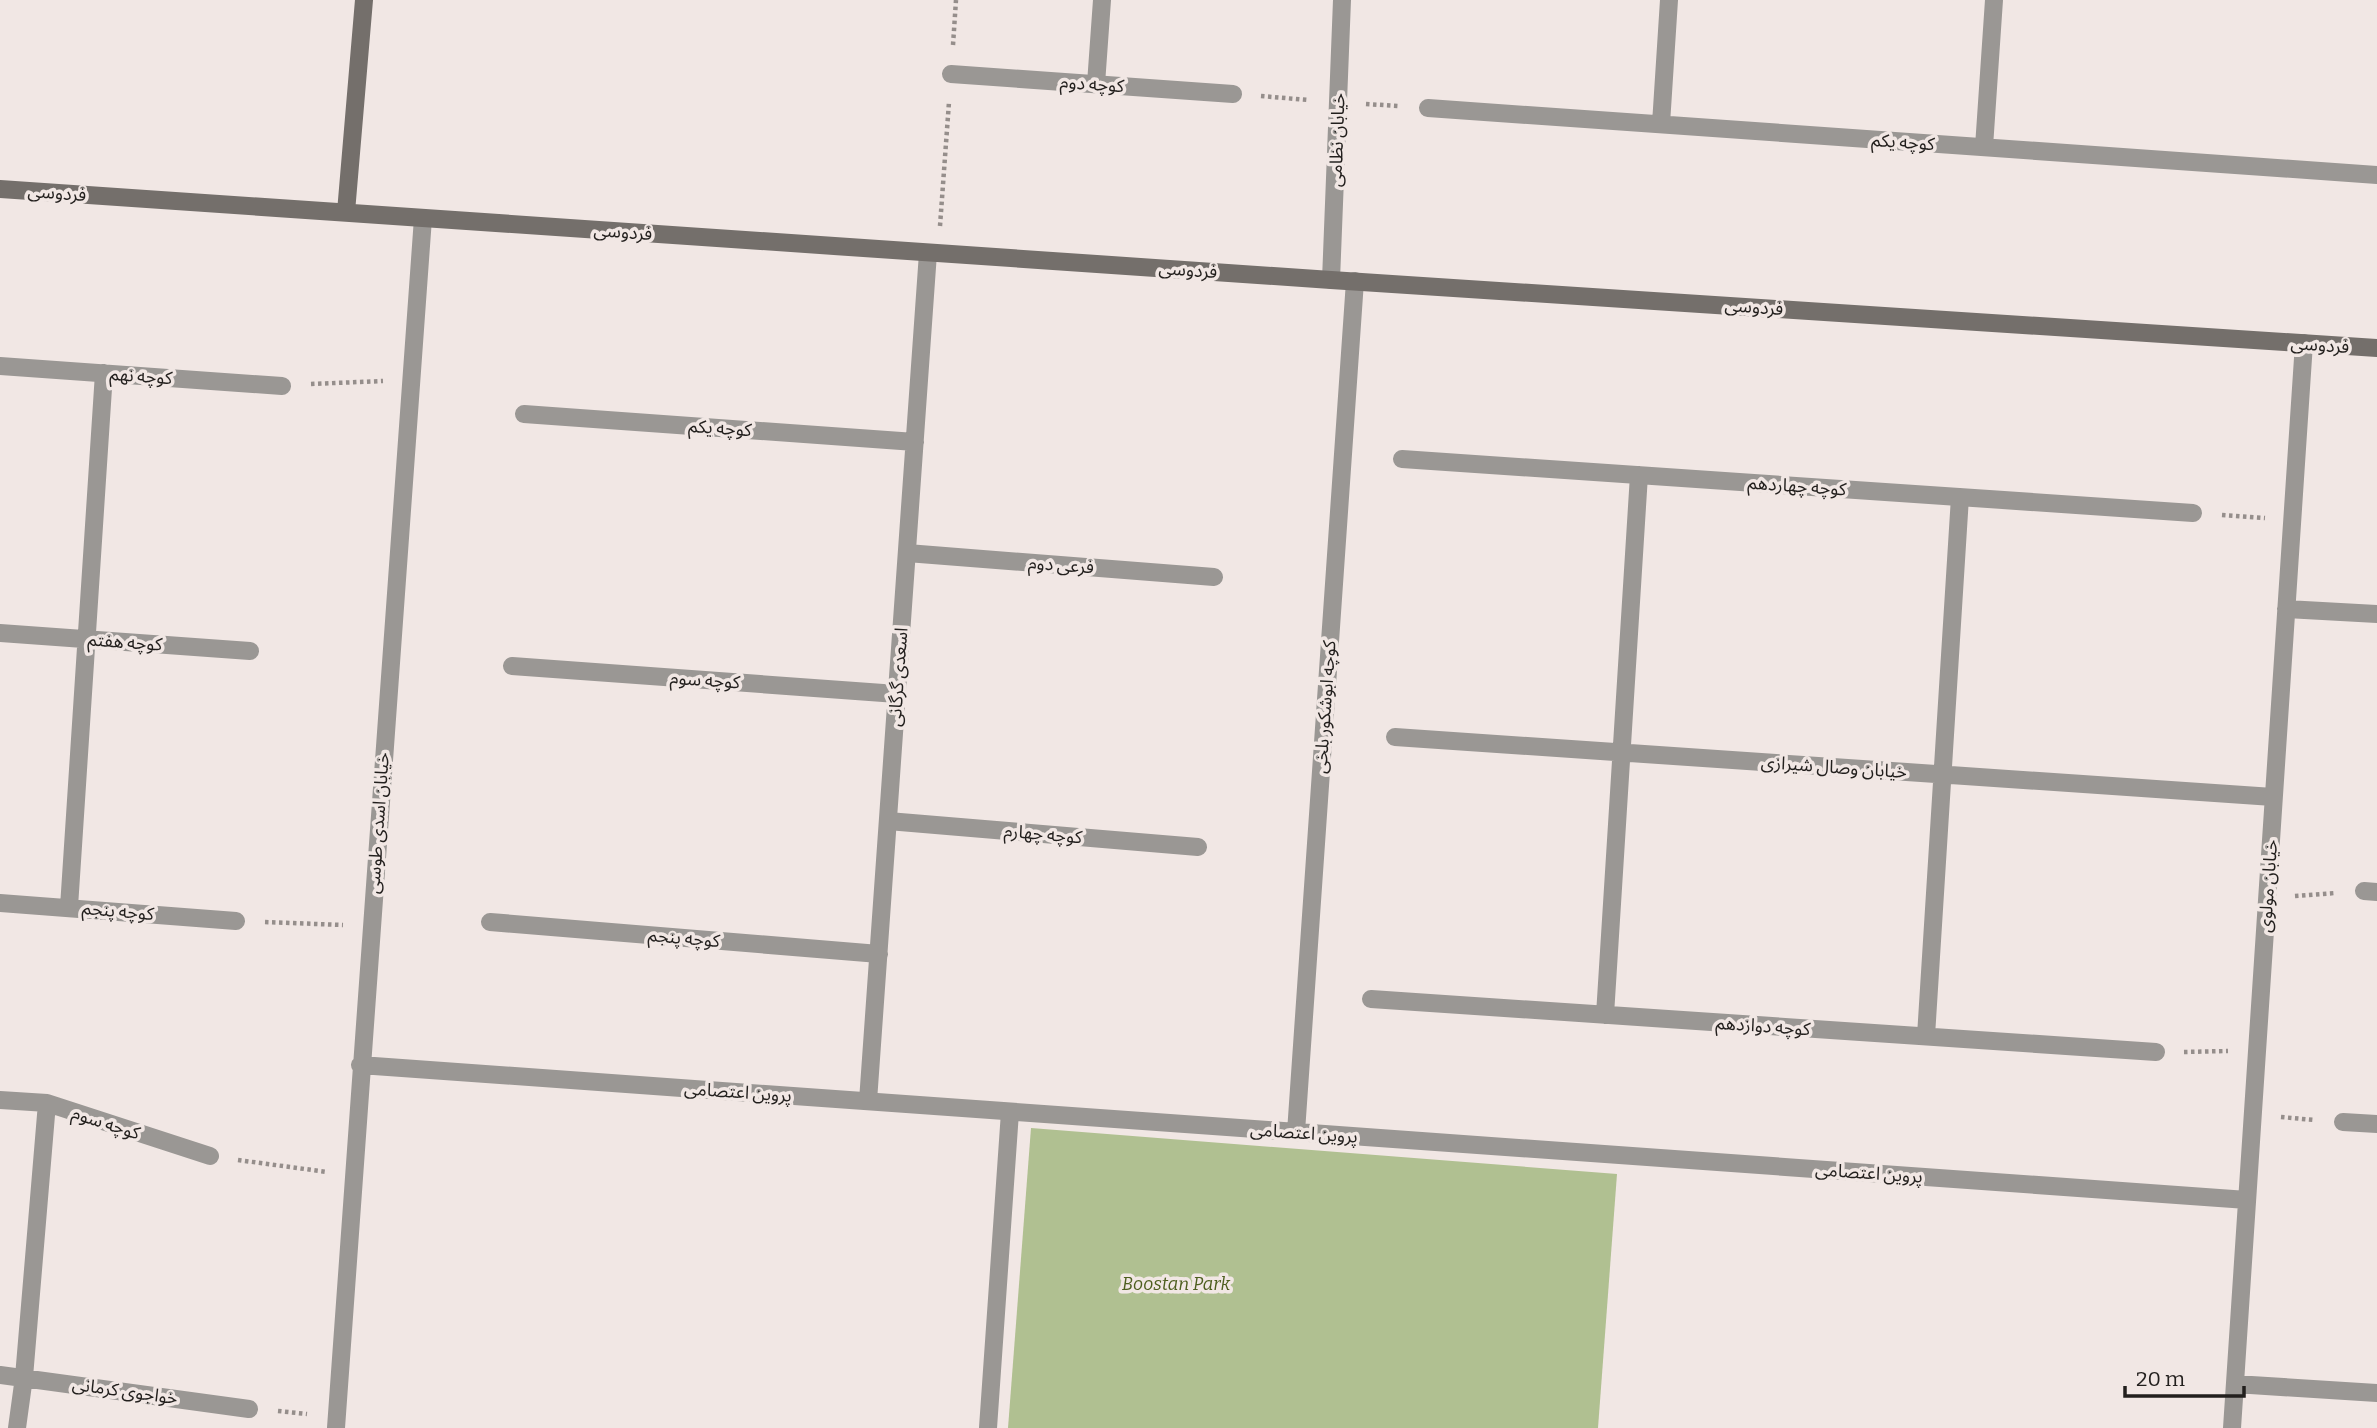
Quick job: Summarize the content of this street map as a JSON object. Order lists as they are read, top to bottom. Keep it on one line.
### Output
{"streets":{"street":["کوچه دوم","خیابان نظامی","کوچه یکم","فردوسی","کوچه نهم","کوچه چهاردهم","فرعی دوم","کوچه هفتم","اسعدی گرگانی","کوچه سوم","کوچه ابوشکور بلخی","خیابان وصال شیرازی","خیابان اسدی طوسی","کوچه چهارم","خیابان مولوی","کوچه پنجم","کوچه دوازدهم","پروین اعتصامی","خواجوی کرمانی"]},"crossings":[["خیابان نظامی","فردوسی"],["کوچه یکم","اسعدی گرگانی"],["فردوسی","اسعدی گرگانی"],["فردوسی","کوچه ابوشکور بلخی"],["فردوسی","خیابان اسدی طوسی"],["فردوسی","خیابان مولوی"],["فرعی دوم","اسعدی گرگانی"],["اسعدی گرگانی","کوچه سوم"],["اسعدی گرگانی","کوچه چهارم"],["اسعدی گرگانی","کوچه پنجم"],["اسعدی گرگانی","پروین اعتصامی"],["کوچه ابوشکور بلخی","پروین اعتصامی"],["خیابان وصال شیرازی","خیابان مولوی"],["خیابان اسدی طوسی","پروین اعتصامی"],["خیابان مولوی","پروین اعتصامی"]],"parks":["Boostan Park"],"scale_bar":"20 m"}
